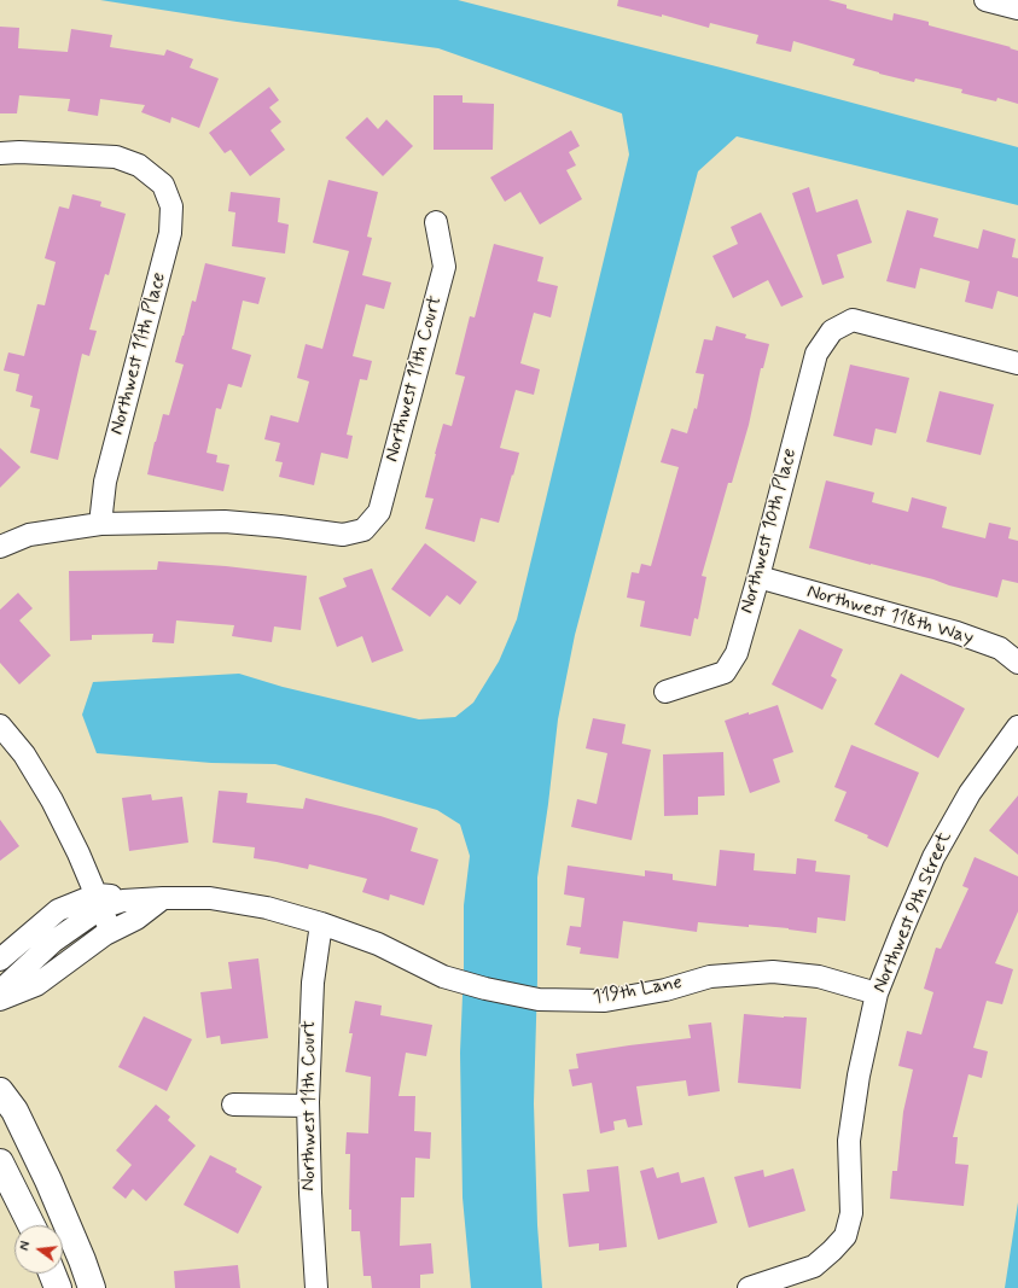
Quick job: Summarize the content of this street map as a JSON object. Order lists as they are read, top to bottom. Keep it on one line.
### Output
{"streets":{"street":["Northwest 11th Place","Northwest 11th Court","Northwest 10th Place","Northwest 118th Way","Northwest 9th Street","119th Lane"]},"crossings":[["Northwest 11th Place","Northwest 11th Court"],["Northwest 11th Court","119th Lane"],["Northwest 10th Place","Northwest 118th Way"],["Northwest 9th Street","119th Lane"]],"north":"left"}
